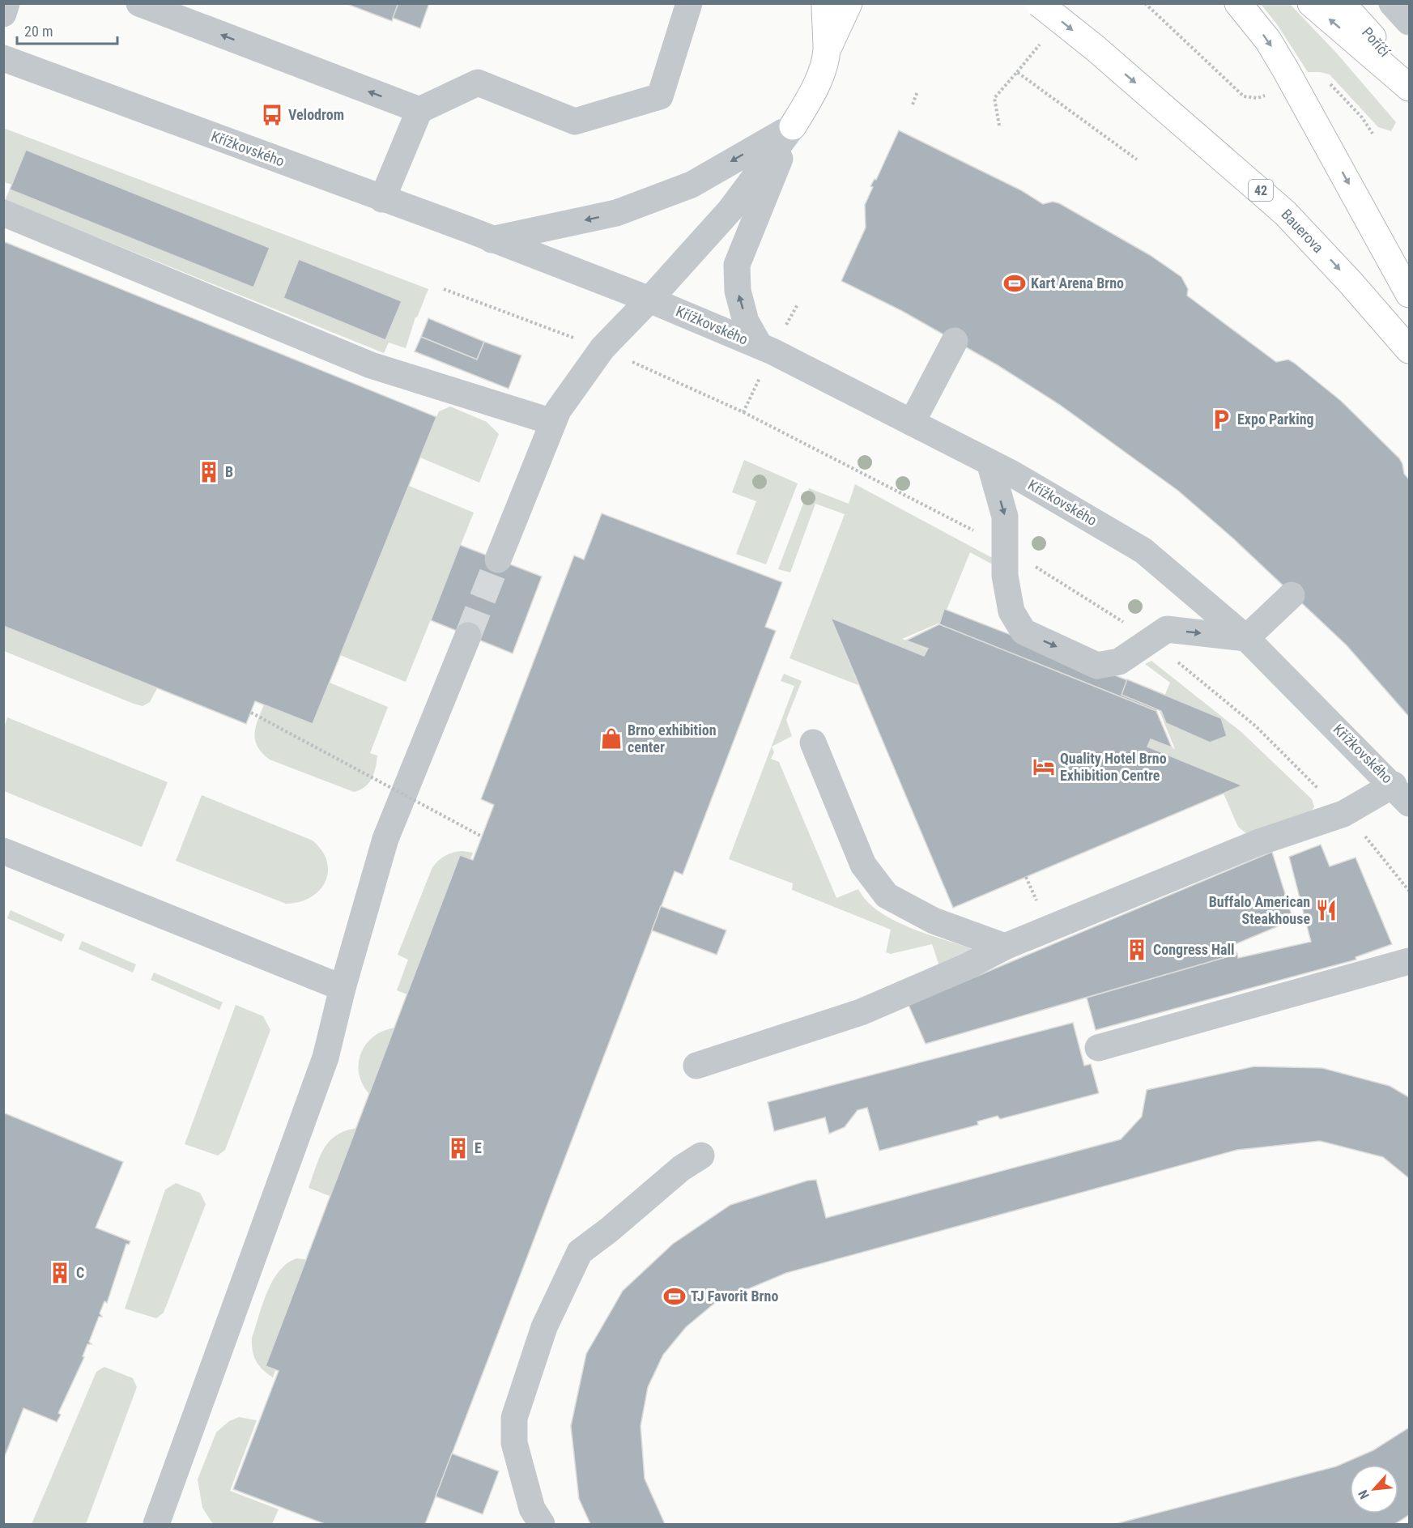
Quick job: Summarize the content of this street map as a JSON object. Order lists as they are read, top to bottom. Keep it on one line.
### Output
{"streets":{"highway":["Poříčí","42","Bauerova"],"street":["Křížkovského"]},"places":{"bus stop":["Velodrom"],"sports":["Kart Arena Brno","TJ Favorit Brno"],"parking":["Expo Parking"],"building":["B","Congress Hall","E","C"],"shop":["Brno exhibition center"],"hotel":["Quality Hotel Brno Exhibition Centre"],"restaurant":["Buffalo American Steakhouse"]},"scale_bar":"20 m","north":"bottom left"}
